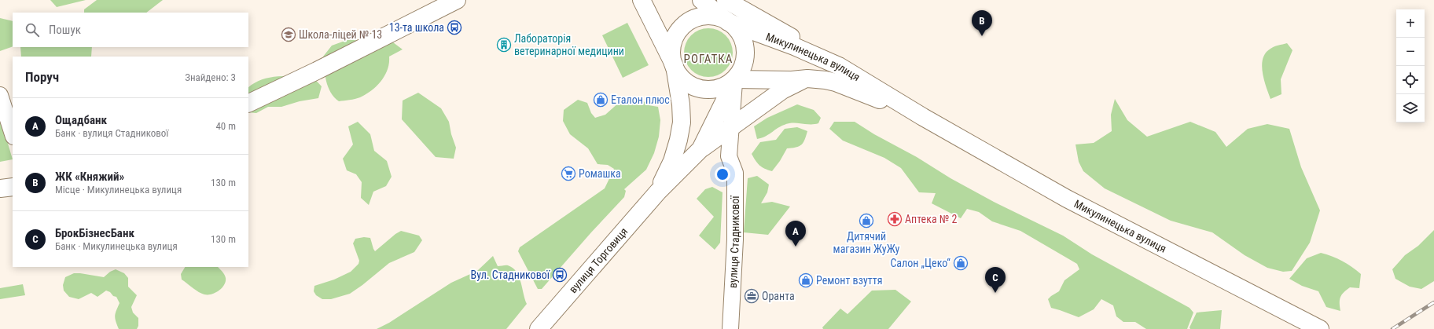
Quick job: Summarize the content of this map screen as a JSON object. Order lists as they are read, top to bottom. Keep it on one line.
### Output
{"streets":{"main road":["Микулинецька вулиця","вулиця Торговиця"],"street":["вулиця Стадникової"]},"crossings":[["Микулинецька вулиця","вулиця Стадникової"],["Микулинецька вулиця","вулиця Торговиця"]],"districts":["РОГАТКА"],"places":{"bus stop":["13-та школа","Вул. Стадникової"],"school or university":["Школа-ліцей № 13"],"building":["Лабораторія ветеринарної медицини"],"shop":["Еталон плюс","Дитячий магазин ЖуЖу","Салон „Цеко“","Ремонт взуття"],"supermarket":["Ромашка"],"pharmacy":["Аптека № 2"],"office":["Оранта"]},"page":{"map_buttons":["+","−"],"pins":["B","A","C"],"search":"Пошук","heading":["Поруч","Знайдено: 3"],"list":[{"mark":"A","name":"Ощадбанк","note":"Банк · вулиця Стадникової","value":"40 m"},{"mark":"B","name":"ЖК «Княжий»","note":"Місце · Микулинецька вулиця","value":"130 m"},{"mark":"C","name":"БрокБізнесБанк","note":"Банк · Микулинецька вулиця","value":"130 m"}]}}
